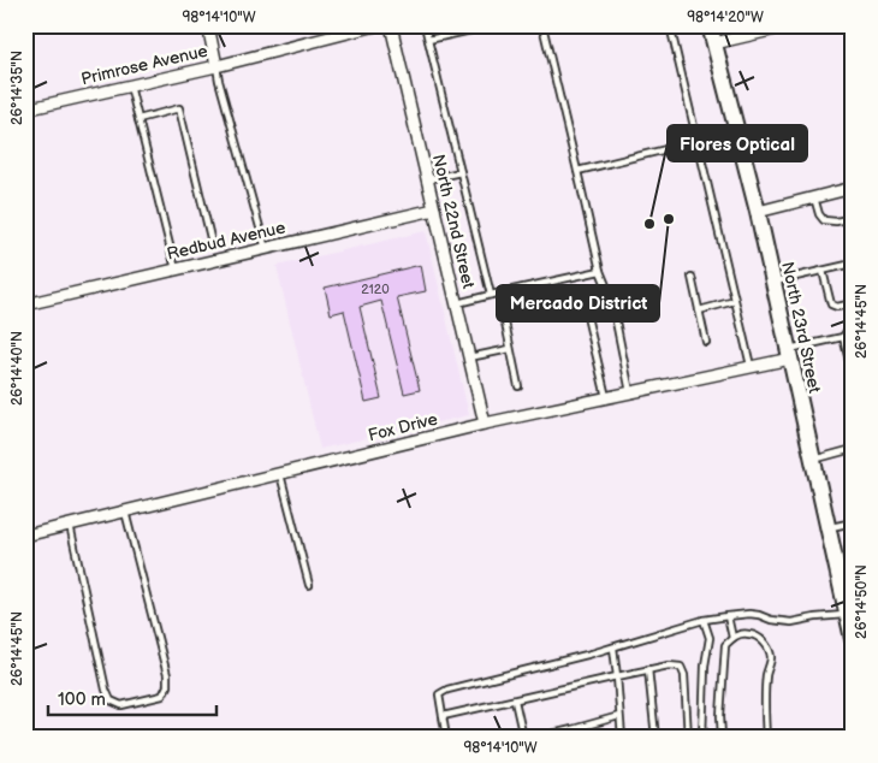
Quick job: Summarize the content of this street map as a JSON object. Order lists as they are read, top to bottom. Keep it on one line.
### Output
{"streets":{"main road":["North 23rd Street"],"street":["Primrose Avenue","North 22nd Street","Redbud Avenue","Fox Drive"]},"crossings":[["North 22nd Street","Redbud Avenue"],["North 22nd Street","Fox Drive"],["North 23rd Street","Fox Drive"]],"places":["Mercado District","Flores Optical"],"house_numbers":["2120"],"scale_bar":"100 m","coordinates":["98°14'10\"W","98°14'20\"W","26°14'35\"N","26°14'45\"N","26°14'40\"N","26°14'50\"N"]}
